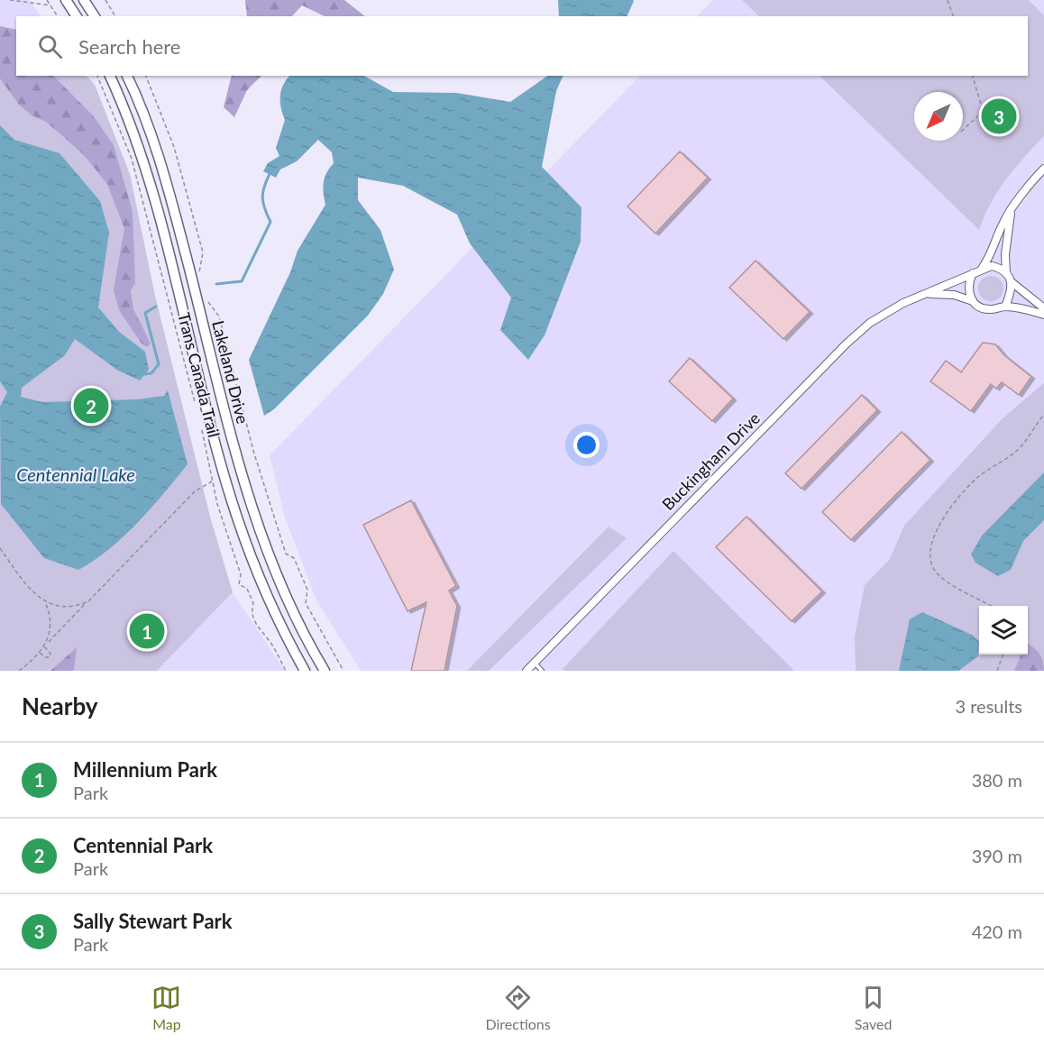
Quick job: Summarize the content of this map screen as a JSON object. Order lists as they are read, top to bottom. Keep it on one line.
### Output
{"streets":{"main road":["Lakeland Drive"],"street":["Buckingham Drive"],"path":["Trans Canada Trail"]},"water":["Centennial Lake"],"north":"bottom left","page":{"search":"Search here","pins":["3","2","1"],"heading":["Nearby","3 results"],"list":[{"mark":"1","name":"Millennium Park","note":"Park","value":"380 m"},{"mark":"2","name":"Centennial Park","note":"Park","value":"390 m"},{"mark":"3","name":"Sally Stewart Park","note":"Park","value":"420 m"}],"nav":["Map","Directions","Saved"]}}
